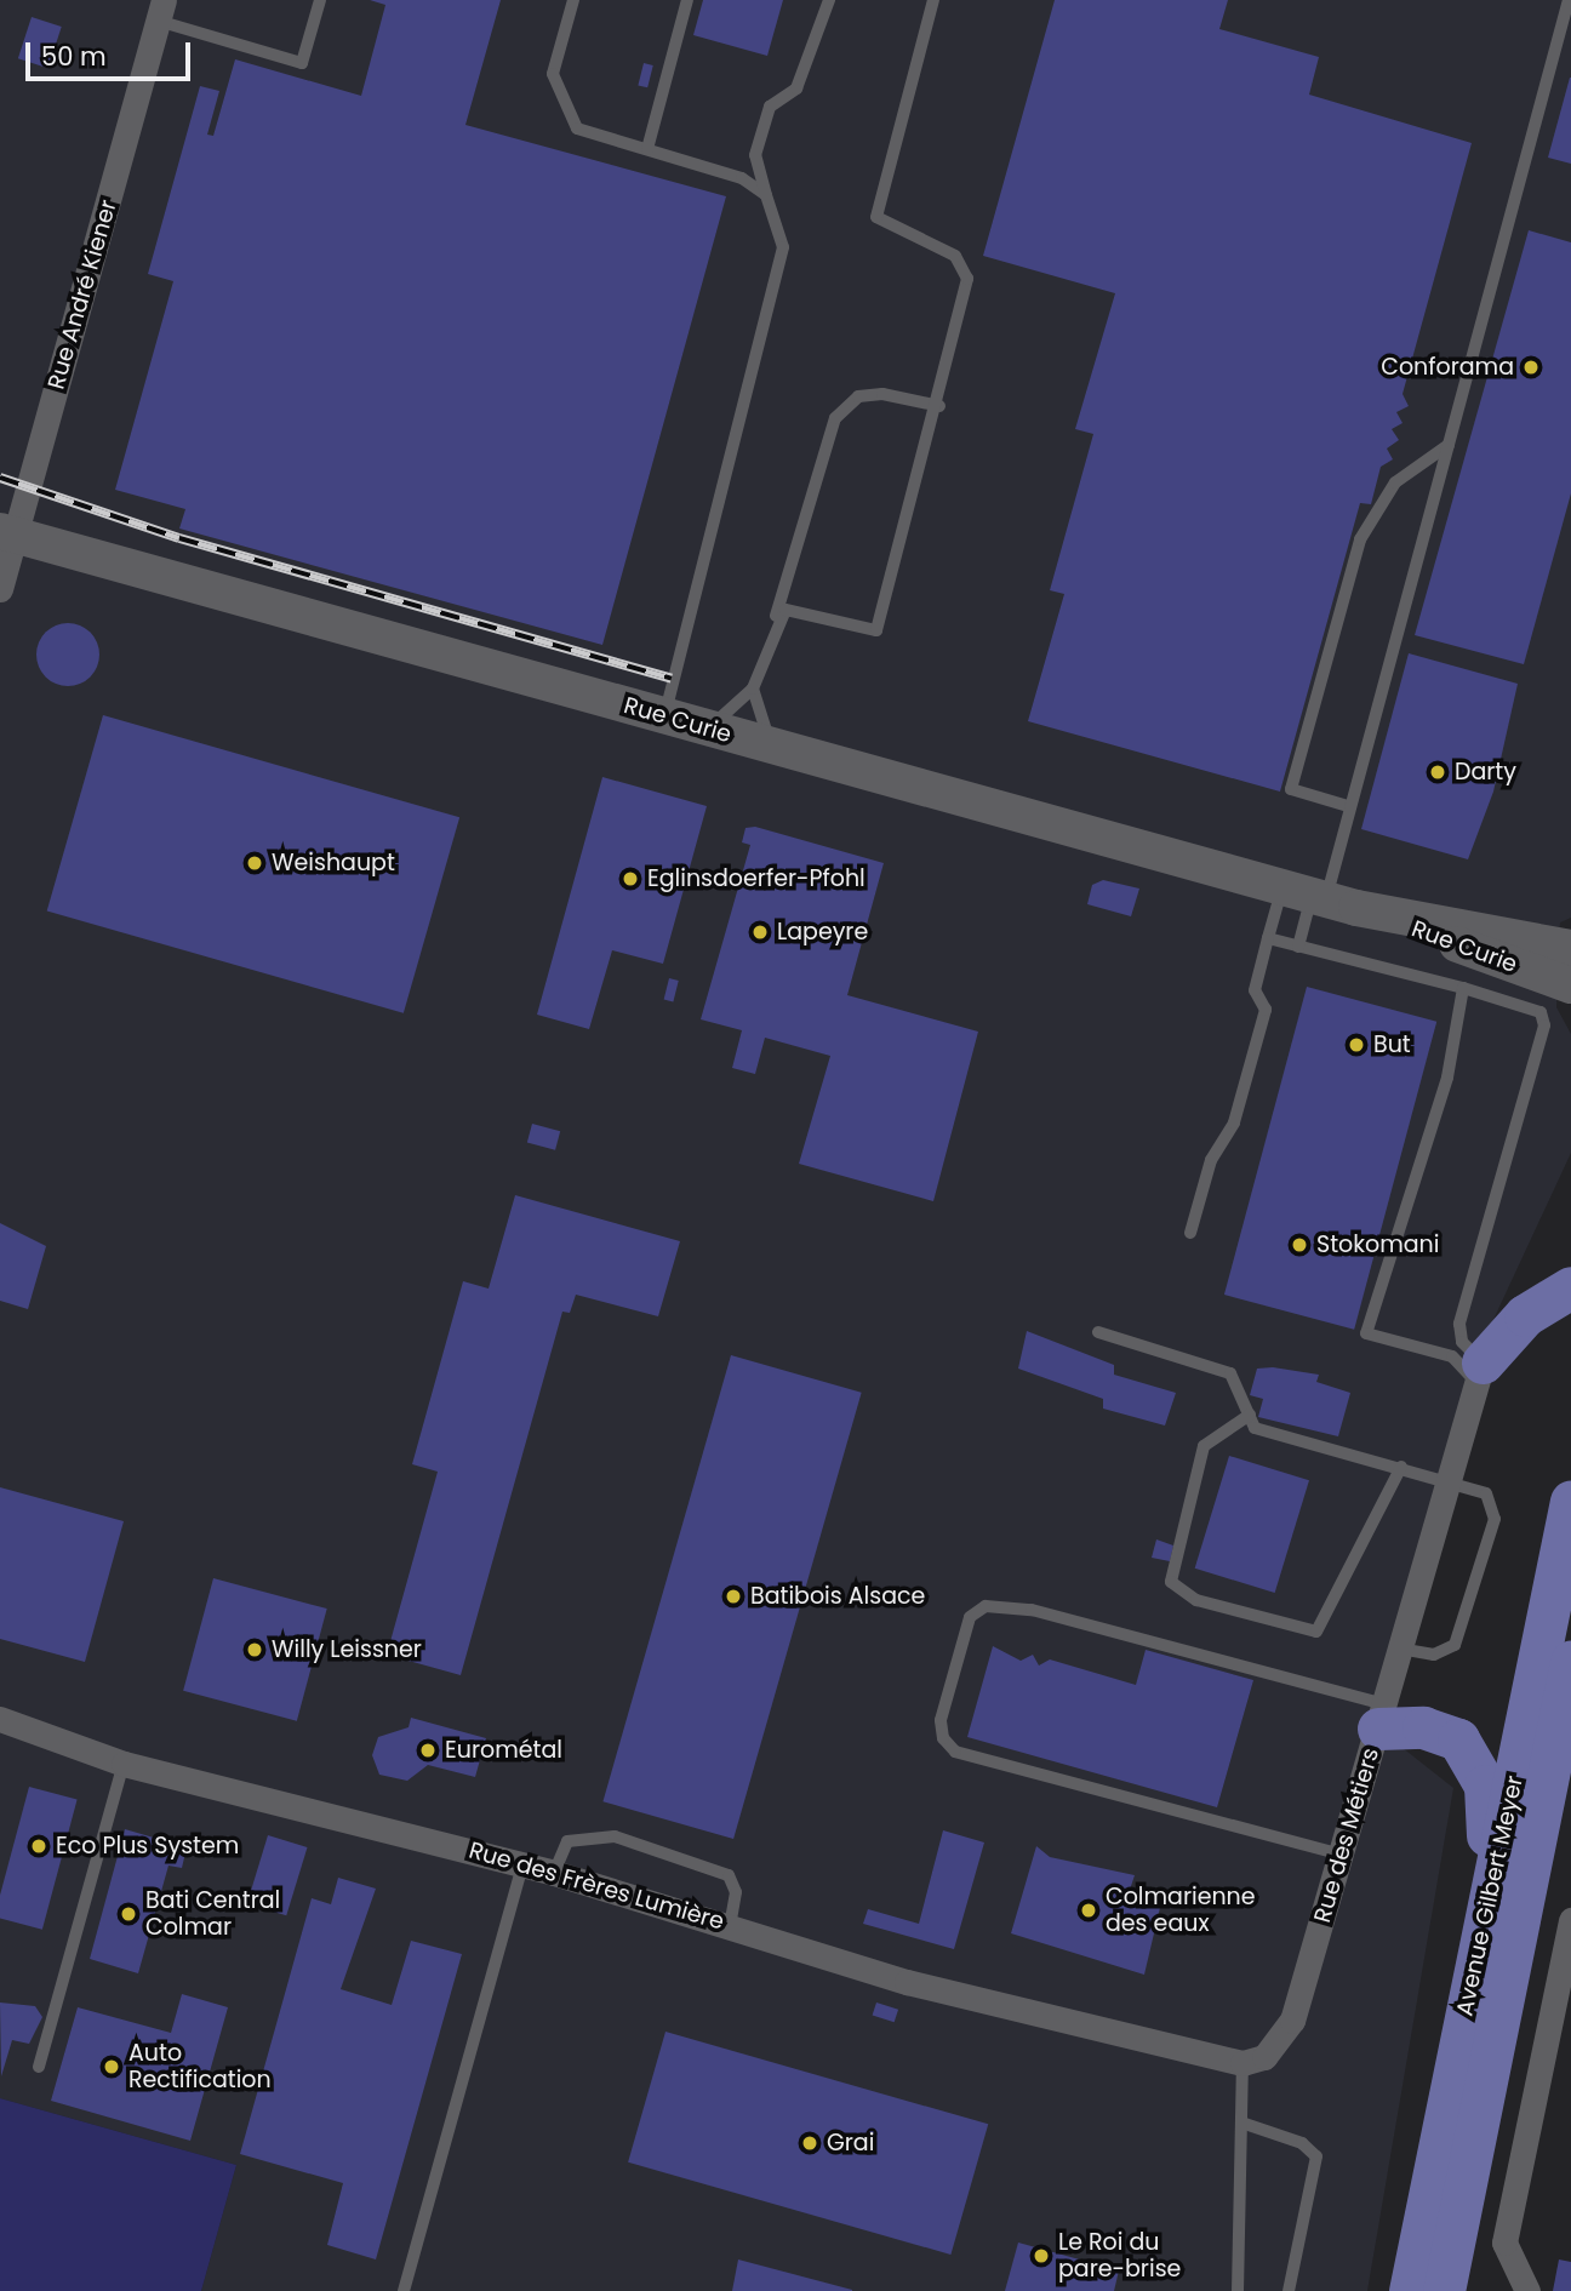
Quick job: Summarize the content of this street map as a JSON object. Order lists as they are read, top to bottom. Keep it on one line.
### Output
{"streets":{"main road":["Rue Curie","Avenue Gilbert Meyer"],"street":["Rue André Kiener","Rue des Métiers","Rue des Frères Lumière"]},"crossings":[["Rue André Kiener","Rue Curie"],["Rue des Métiers","Rue des Frères Lumière"]],"places":["Conforama","Darty","Weishaupt","Eglinsdoerfer-Pfohl","Lapeyre","But","Stokomani","Batibois Alsace","Willy Leissner","Eurométal","Eco Plus System","Colmarienne des eaux","Bati Central Colmar","Auto Rectification","Grai","Le Roi du pare-brise"],"scale_bar":"50 m"}
